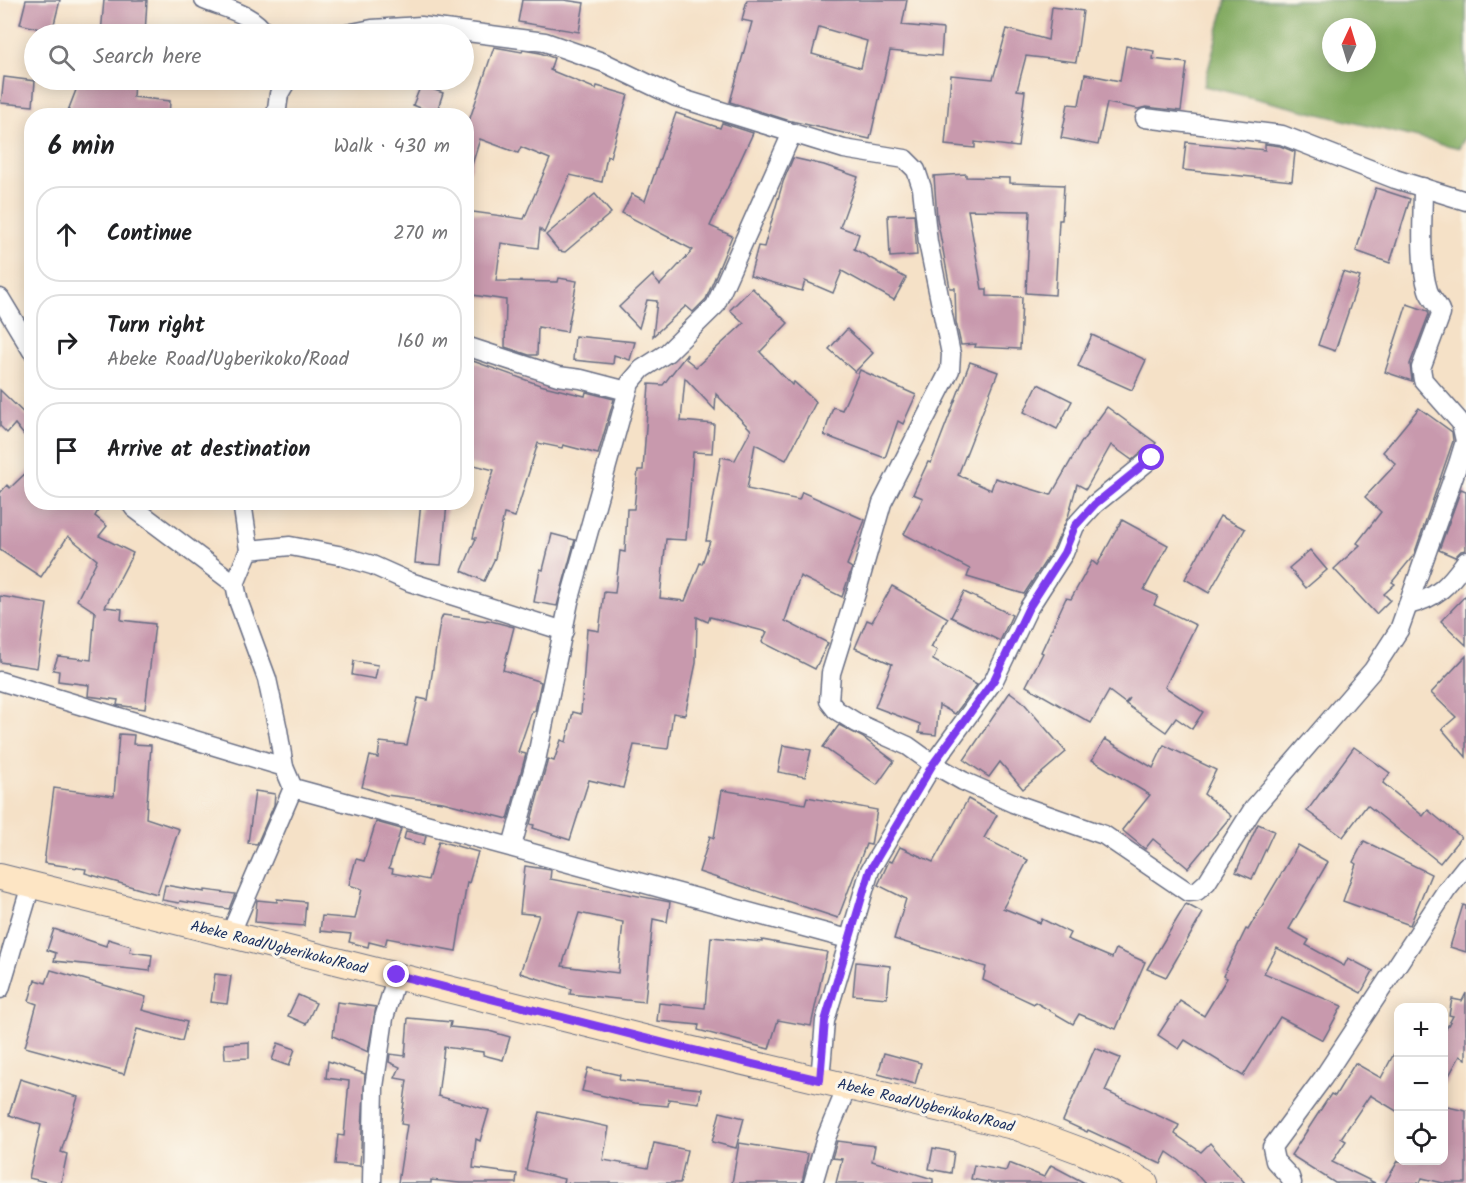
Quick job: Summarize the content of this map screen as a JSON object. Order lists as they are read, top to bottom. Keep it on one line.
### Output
{"streets":{"street":["Abeke Road/Ugberikoko/Road"]},"north":"top","page":{"search":"Search here","heading":["6 min","Walk · 430 m"],"list":[["Continue","270 m"],["Turn right","Abeke Road/Ugberikoko/Road","160 m"],"Arrive at destination"],"map_buttons":["+","−"]}}
